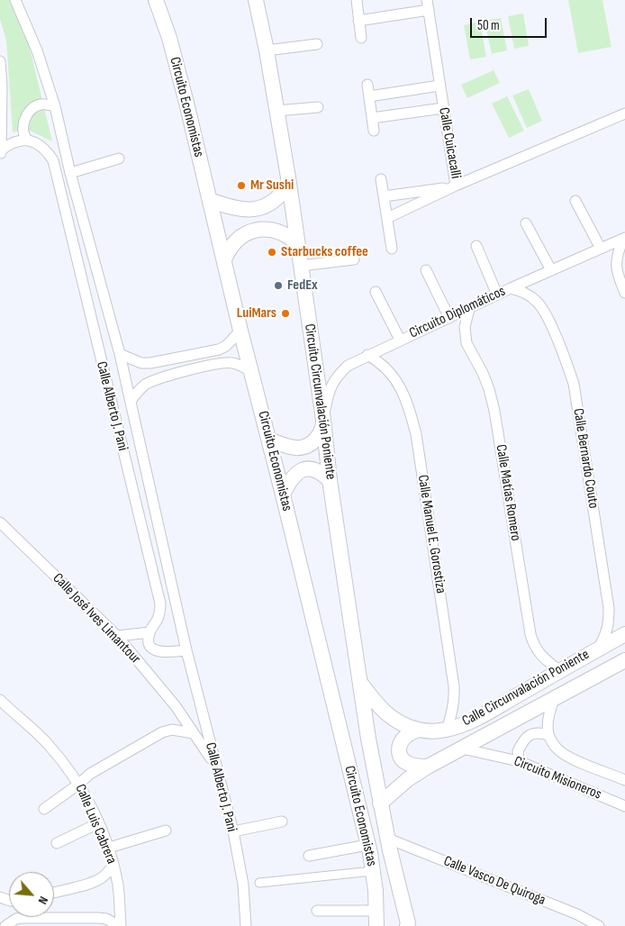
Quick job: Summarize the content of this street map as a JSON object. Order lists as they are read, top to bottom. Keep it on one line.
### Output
{"streets":{"main road":["Circuito Economistas","Circuito Circunvalación Poniente","Calle Circunvalación Poniente"],"street":["Calle Cuicacalli","Circuito Diplomáticos","Calle Alberto J. Pani","Calle Bernardo Couto","Calle Matías Romero","Calle Manuel E. Gorostiza","Calle José Ives Limantour","Circuito Misioneros","Calle Luis Cabrera","Calle Vasco De Quiroga"]},"crossings":[["Circuito Diplomáticos","Circuito Circunvalación Poniente"],["Circuito Diplomáticos","Calle Bernardo Couto"],["Circuito Diplomáticos","Calle Matías Romero"],["Circuito Diplomáticos","Calle Manuel E. Gorostiza"],["Circuito Circunvalación Poniente","Calle Circunvalación Poniente"],["Calle Alberto J. Pani","Calle José Ives Limantour"],["Calle Bernardo Couto","Calle Circunvalación Poniente"],["Calle Matías Romero","Calle Circunvalación Poniente"],["Calle Manuel E. Gorostiza","Calle Circunvalación Poniente"],["Calle Circunvalación Poniente","Circuito Misioneros"]],"places":["Mr Sushi","Starbucks coffee","FedEx","LuiMars"],"scale_bar":"50 m","north":"bottom right"}
